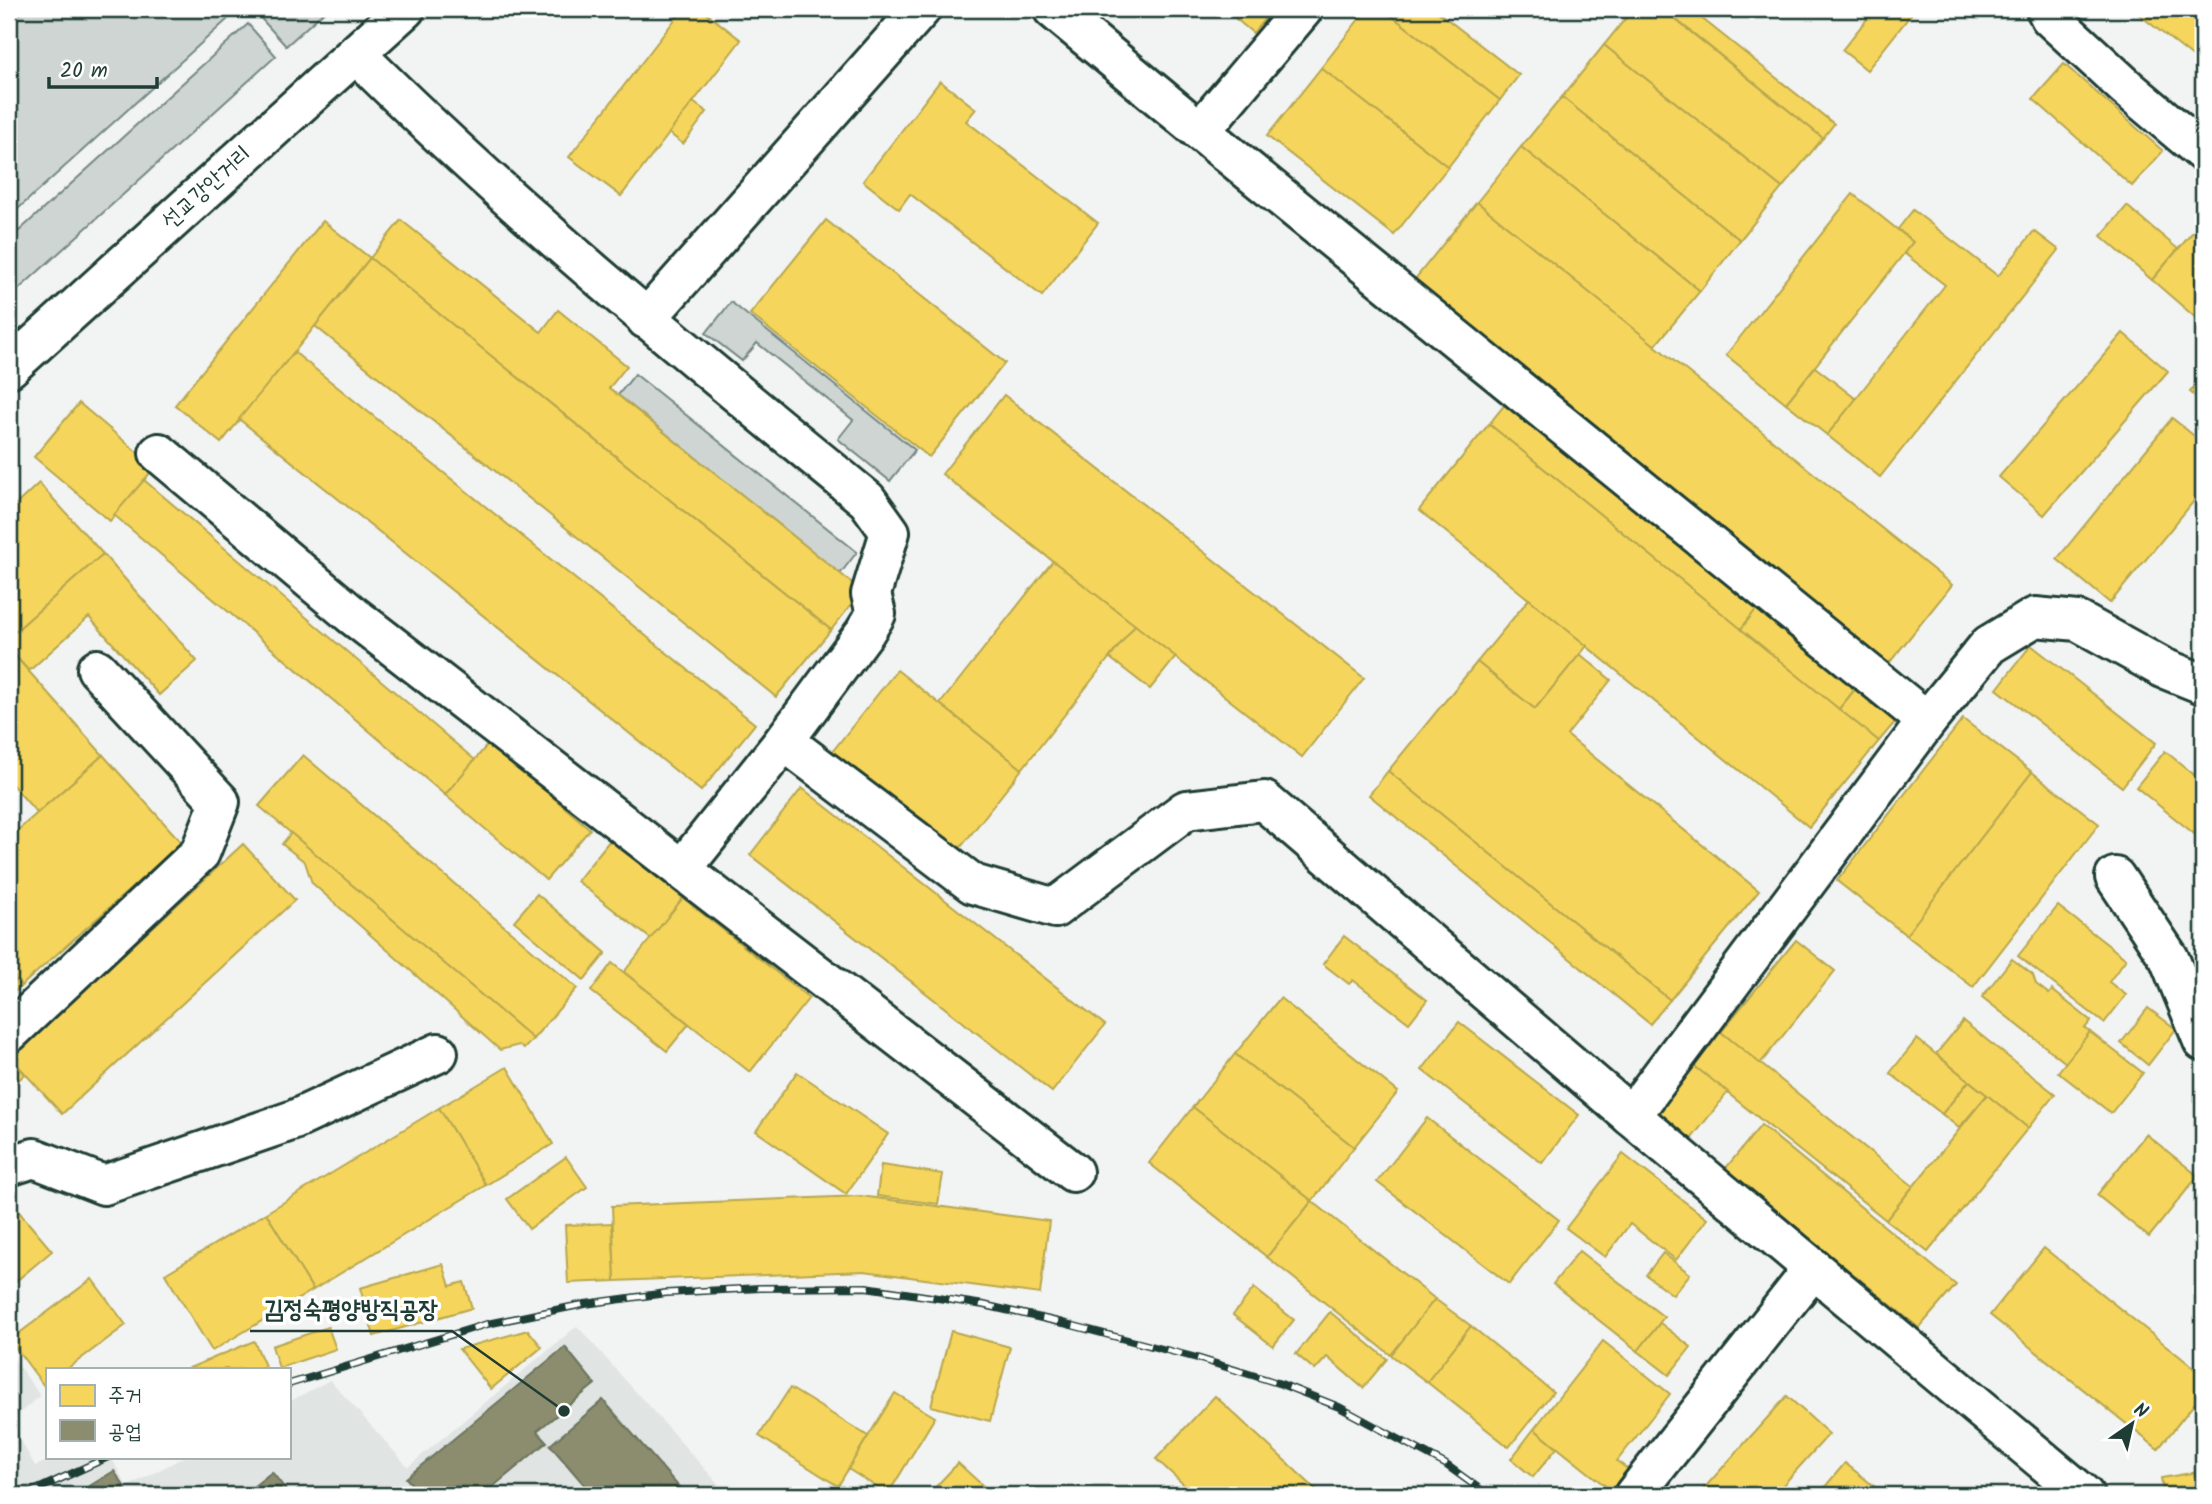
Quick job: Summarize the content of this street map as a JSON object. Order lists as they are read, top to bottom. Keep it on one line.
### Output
{"streets":{"street":["선교강안거리"]},"places":["김정숙평양방직공장"],"legend":["주거","공업"],"scale_bar":"20 m","north":"top right"}
